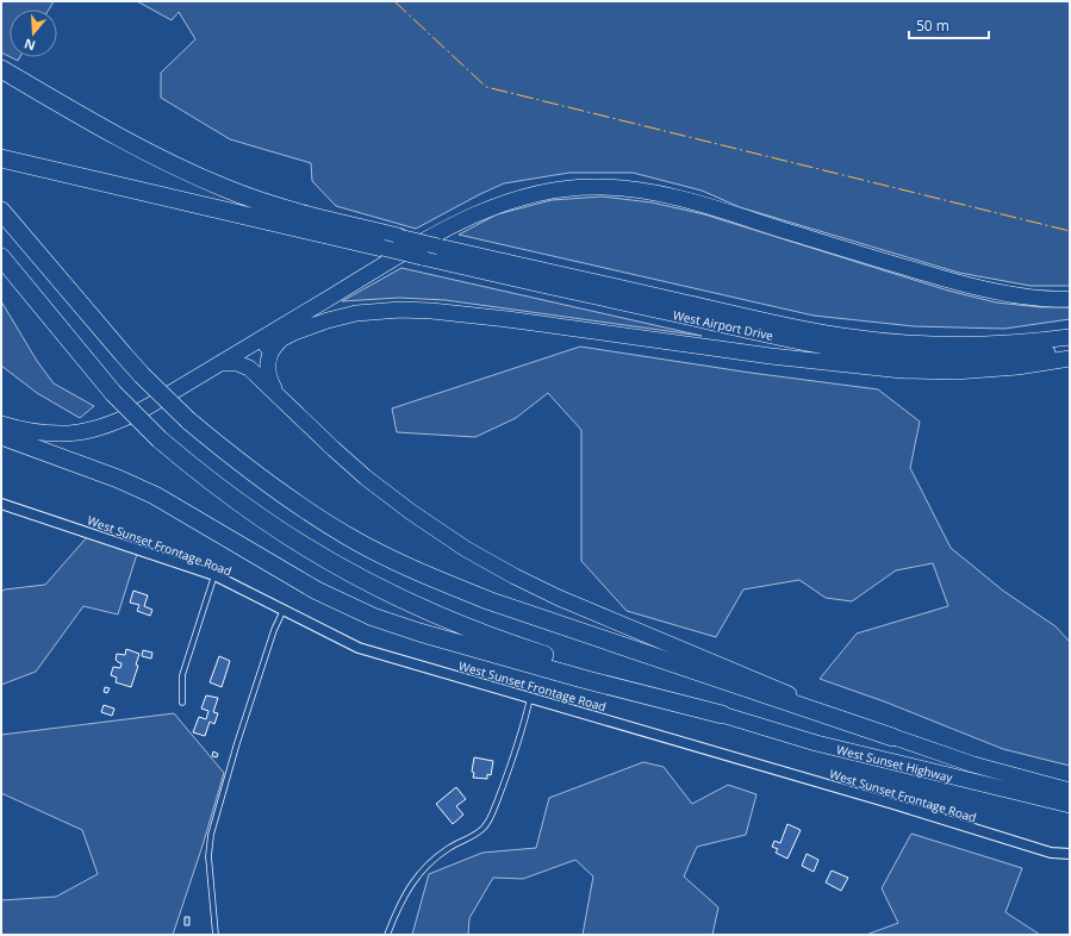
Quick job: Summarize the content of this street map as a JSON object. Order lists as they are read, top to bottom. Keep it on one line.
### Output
{"streets":{"main road":["West Airport Drive","West Sunset Highway"],"street":["West Sunset Frontage Road"]},"scale_bar":"50 m","north":"bottom"}
